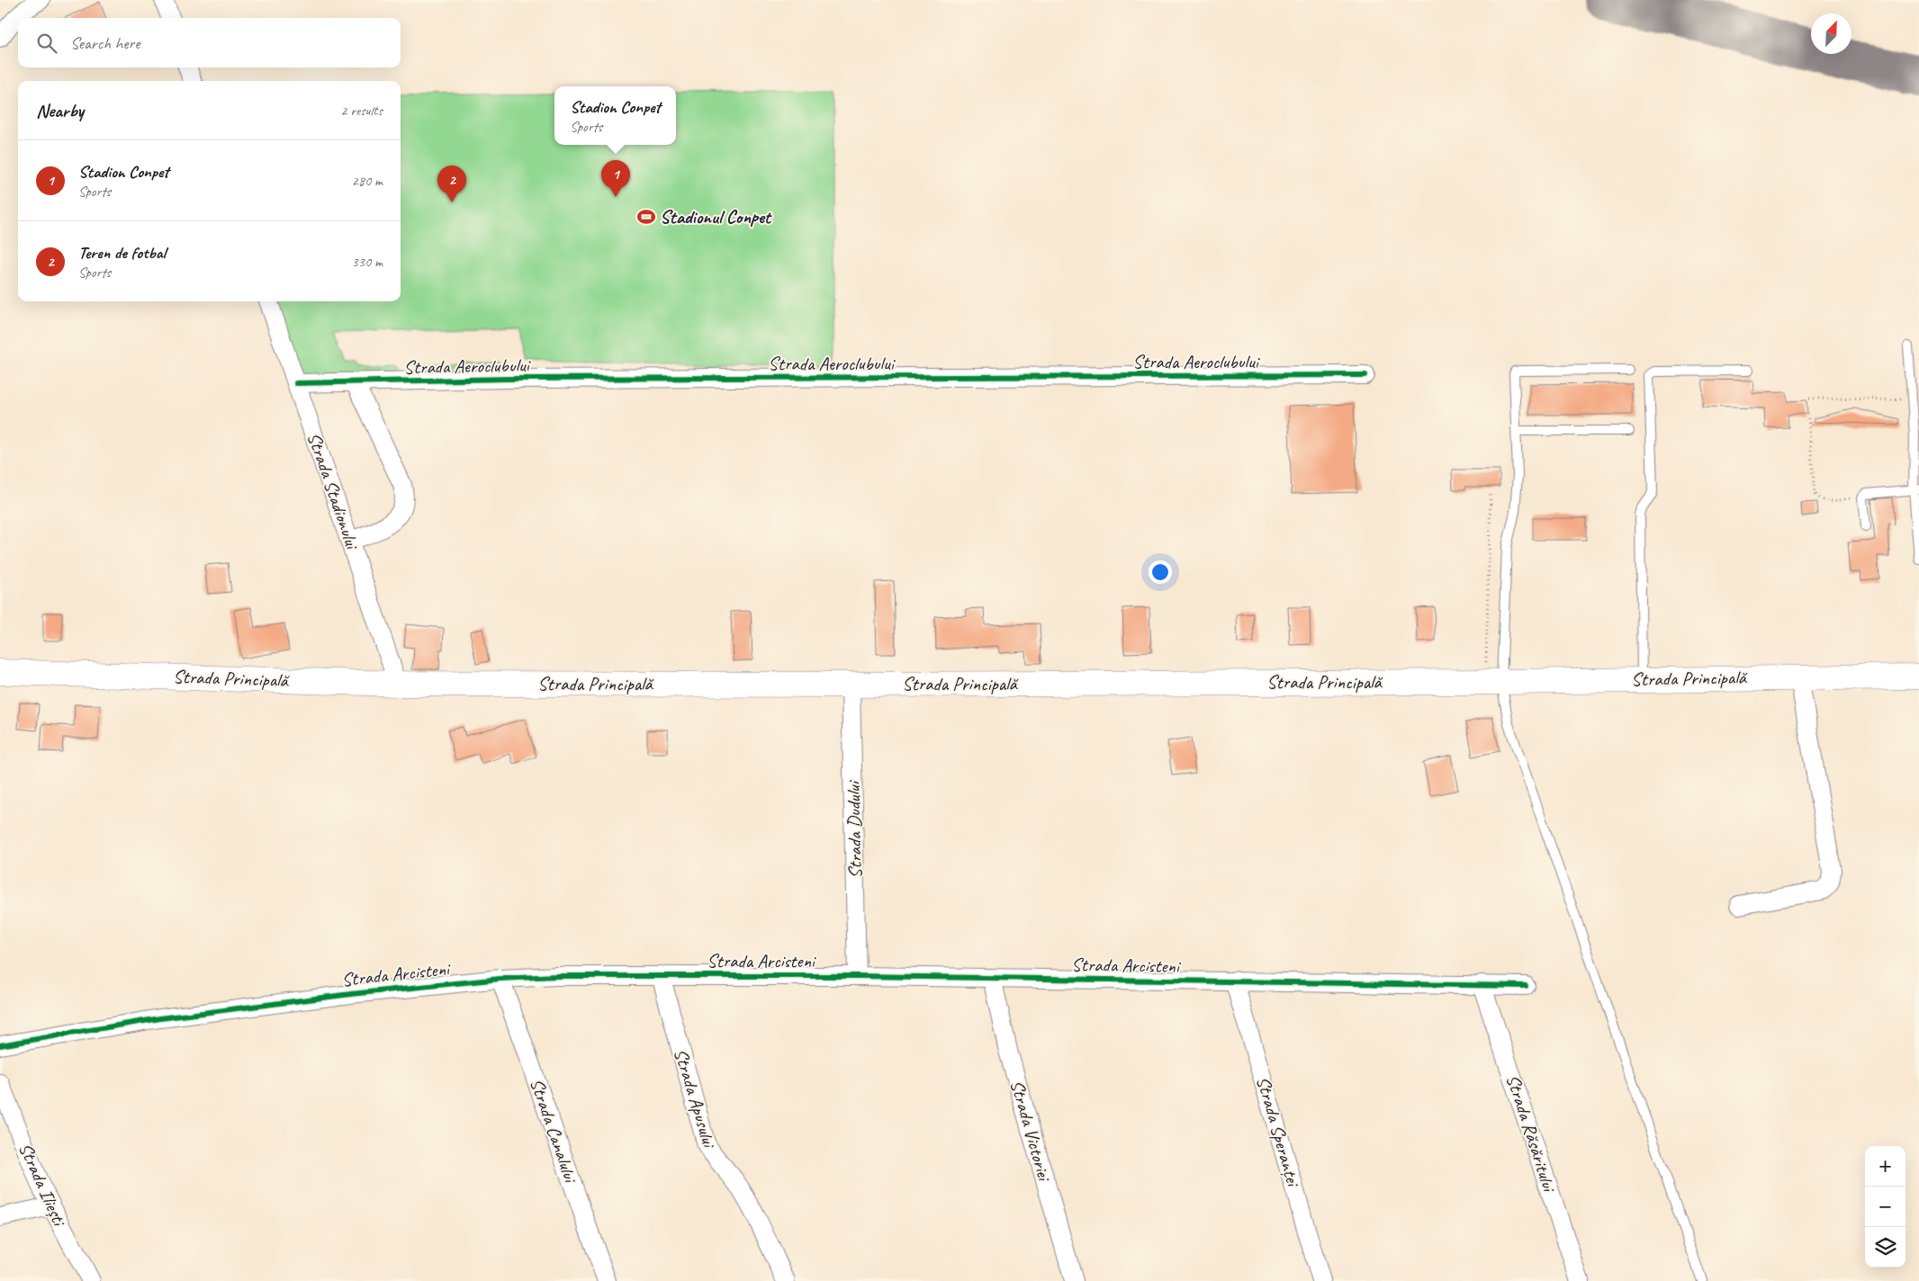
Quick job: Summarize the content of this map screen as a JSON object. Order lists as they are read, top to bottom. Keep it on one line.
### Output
{"streets":{"main road":["Strada Principală"],"street":["Strada Aeroclubului","Strada Stadionului","Strada Dudului","Strada Arcisteni","Strada Apusului","Strada Canalului","Strada Victoriei","Strada Speranței","Strada Răsăritului","Strada Iliești"]},"crossings":[["Strada Aeroclubului","Strada Stadionului"],["Strada Stadionului","Strada Principală"],["Strada Principală","Strada Dudului"],["Strada Dudului","Strada Arcisteni"],["Strada Arcisteni","Strada Apusului"],["Strada Arcisteni","Strada Canalului"],["Strada Arcisteni","Strada Victoriei"],["Strada Arcisteni","Strada Speranței"],["Strada Arcisteni","Strada Răsăritului"]],"places":{"sports":["Stadionul Conpet"]},"north":"top right","page":{"search":"Search here","heading":["Nearby","2 results"],"popup":["Stadion Conpet","Sports"],"list":[{"mark":"1","name":"Stadion Conpet","note":"Sports","value":"280 m"},{"mark":"2","name":"Teren de fotbal","note":"Sports","value":"330 m"}],"pins":["1","2"],"map_buttons":["+","−"]}}
